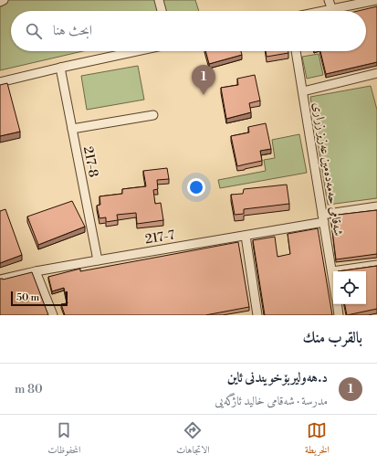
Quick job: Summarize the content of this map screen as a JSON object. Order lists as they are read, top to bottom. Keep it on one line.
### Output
{"streets":{"street":["217-8","شەقامی حەمەدەمین عەزیز زراری","217-7"]},"crossings":[["217-8","217-7"],["شەقامی حەمەدەمین عەزیز زراری","217-7"]],"scale_bar":"50 m","page":{"search":"ابحث هنا","pins":"1","scale":"50 m","heading":"بالقرب منك","list":[{"mark":"1","name":"د.هه‌ولیربۆخویندنی ئاین","note":"مدرسة · شەقامی خالید ئاژگەیی","value":"80 m"}],"nav":["الخريطة","الاتجاهات","المحفوظات"]}}
